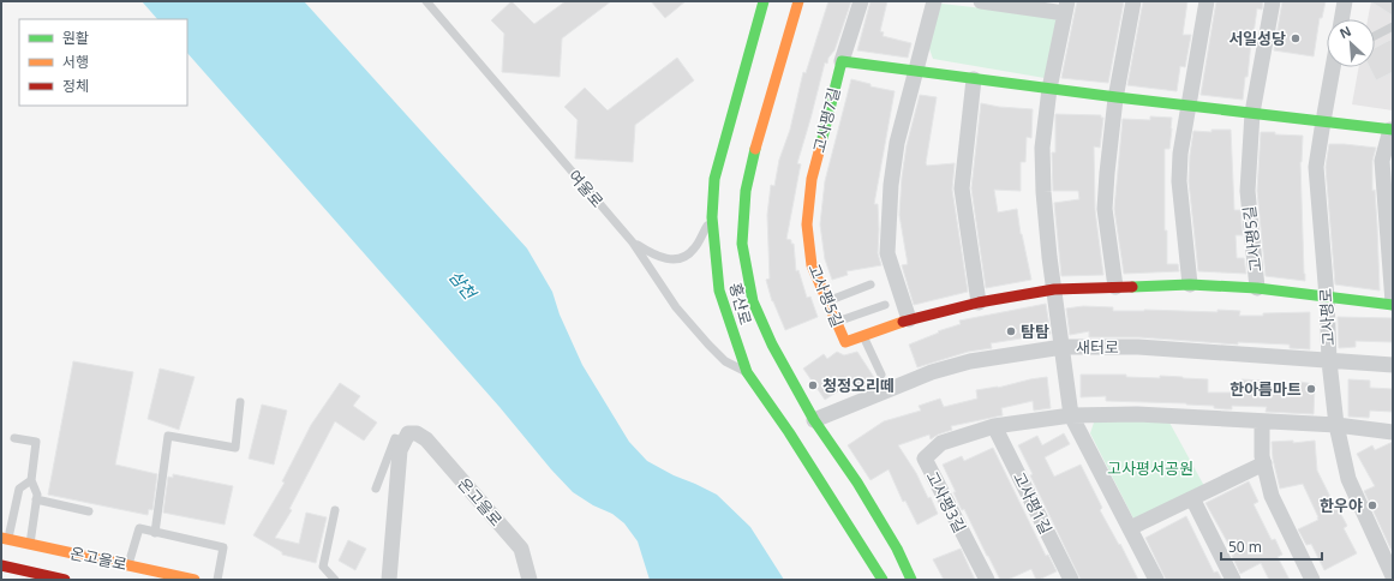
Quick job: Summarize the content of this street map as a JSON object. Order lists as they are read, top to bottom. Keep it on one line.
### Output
{"streets":{"street":["고사평7길","고사평5길","홍산로","고사평로","새터로","온고을로","고사평3길","고사평1길"],"lane":["여울로"]},"crossings":[["고사평7길","고사평5길"],["여울로","홍산로"],["고사평5길","고사평로"],["홍산로","새터로"],["고사평로","새터로"],["고사평로","고사평3길"],["고사평3길","고사평1길"]],"water":["삼천"],"parks":["고사평서공원"],"places":["서일성당","탐탐","청정오리떼","한아름마트","한우야"],"legend":["원활","서행","정체"],"scale_bar":"50 m","north":"top left"}
